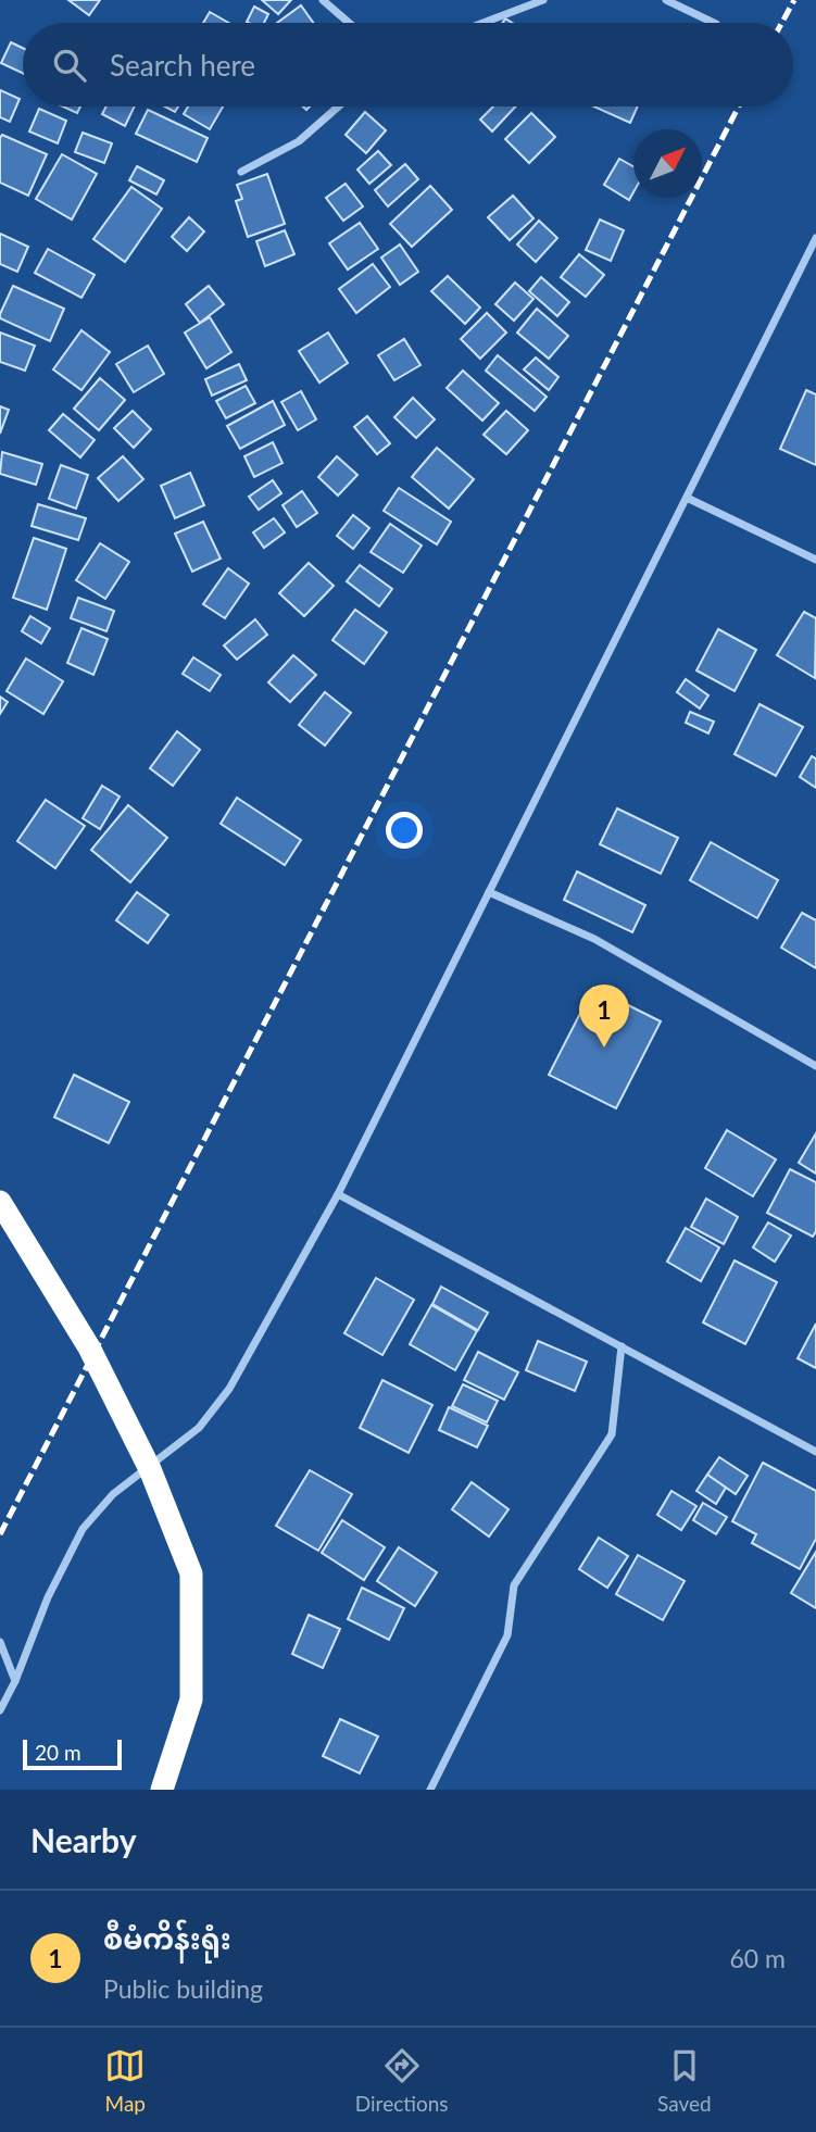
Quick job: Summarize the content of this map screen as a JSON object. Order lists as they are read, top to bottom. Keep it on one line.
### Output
{"scale_bar":"20 m","north":"top right","page":{"search":"Search here","pins":"1","scale":"20 m","heading":"Nearby","list":[{"mark":"1","name":"စီမံကိန်းရုံး‌","note":"Public building","value":"60 m"}],"nav":["Map","Directions","Saved"]}}
